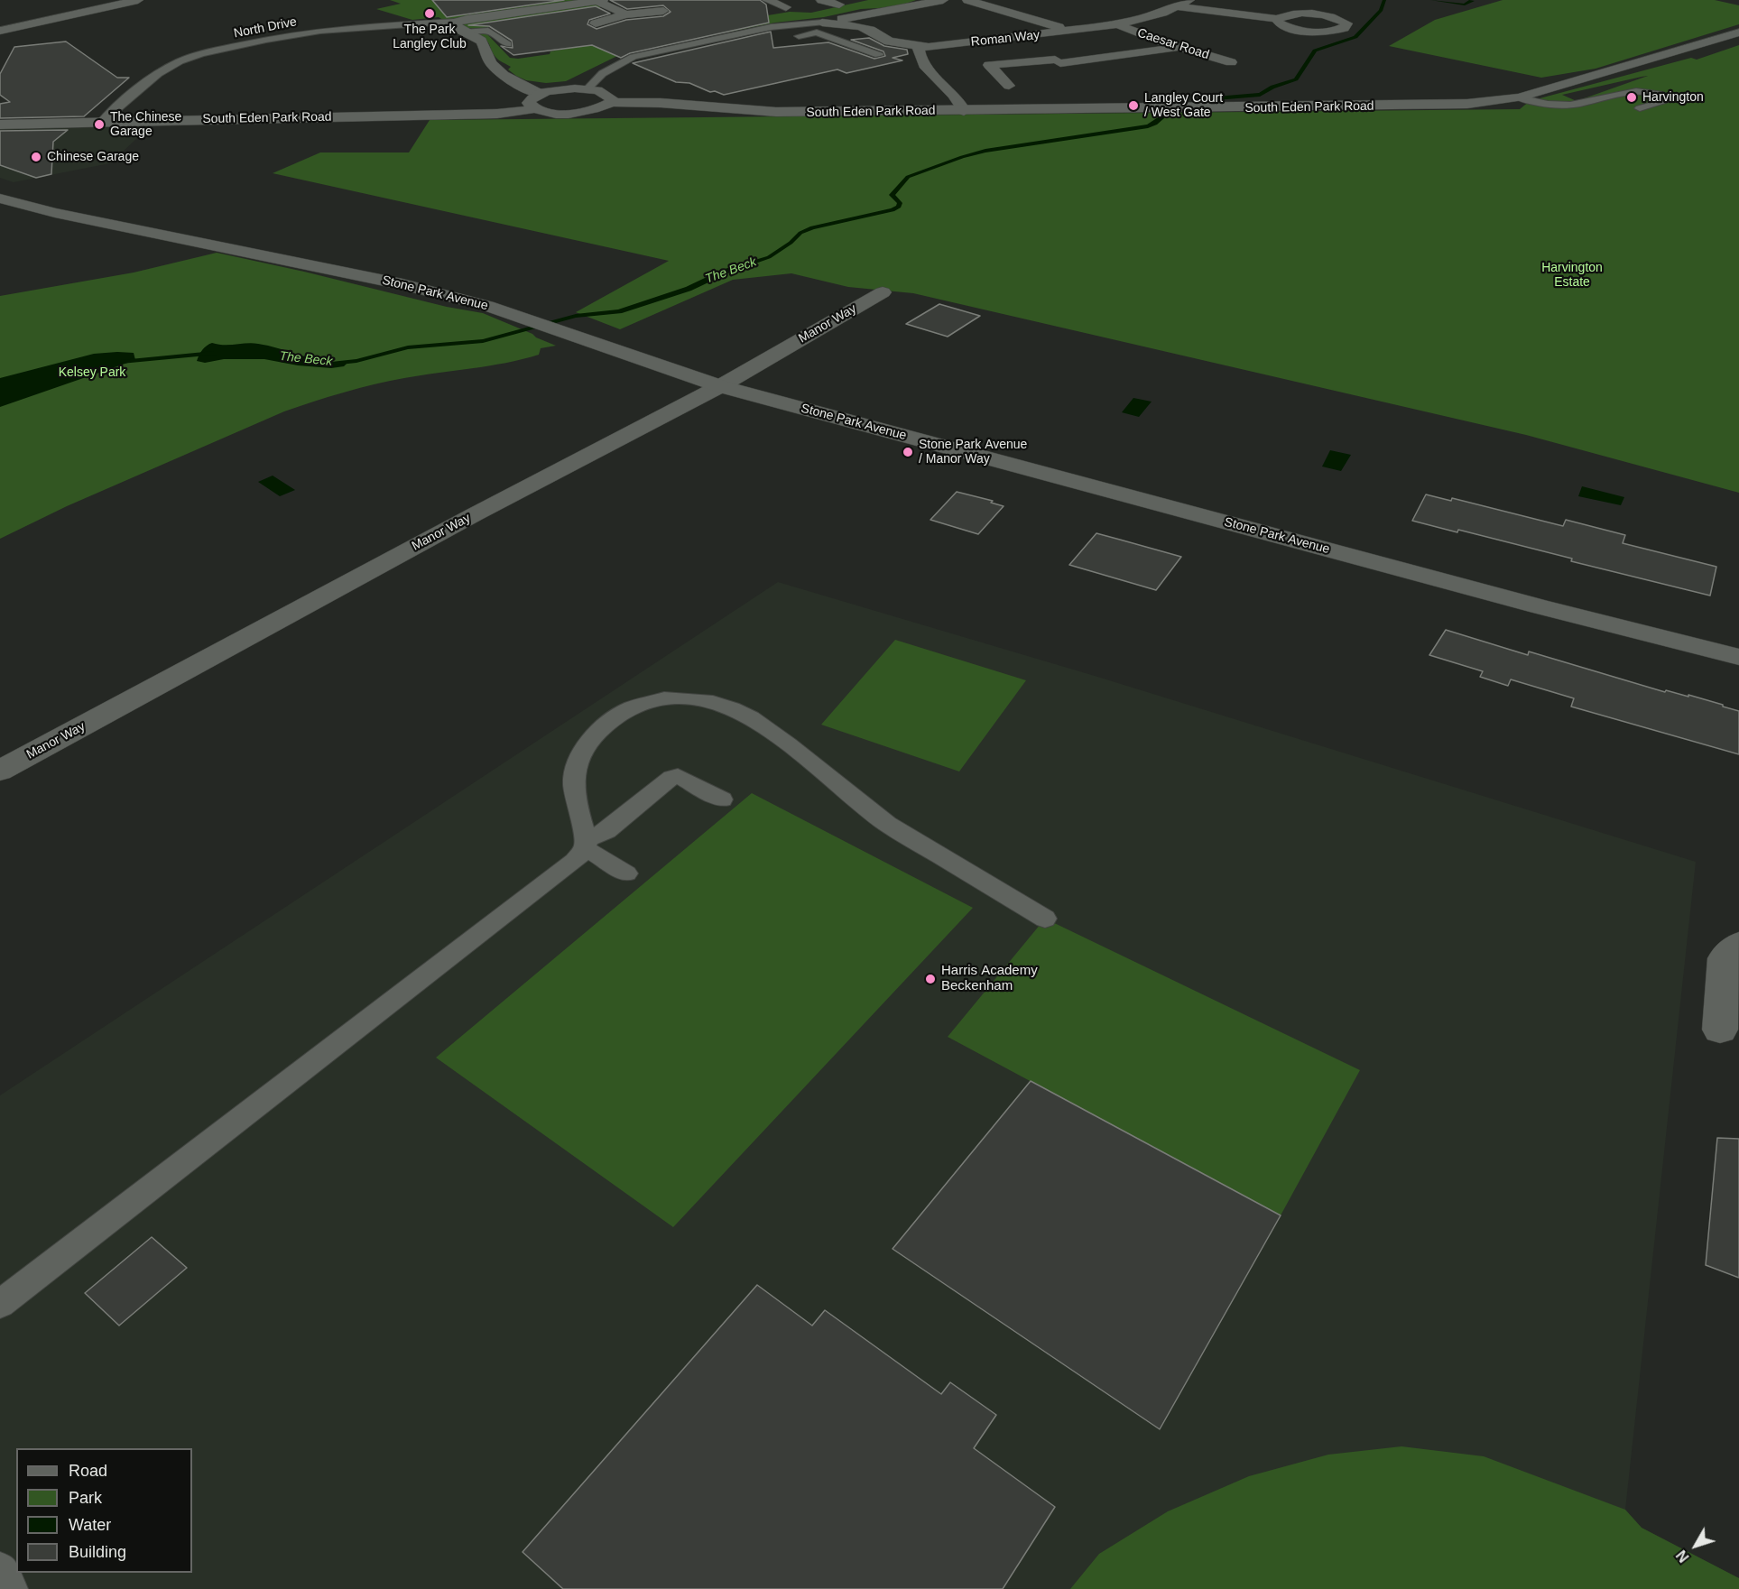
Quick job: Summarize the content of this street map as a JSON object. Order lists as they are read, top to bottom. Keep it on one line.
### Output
{"streets":{"street":["Roman Way","Caesar Road","South Eden Park Road","Stone Park Avenue","Manor Way"],"lane":["North Drive"]},"crossings":[["North Drive","South Eden Park Road"],["Roman Way","Caesar Road"],["Stone Park Avenue","Manor Way"]],"water":["The Beck"],"parks":["Harvington Estate","Kelsey Park"],"places":["The Park Langley Club","Harvington","Langley Court / West Gate","The Chinese Garage","Chinese Garage","Stone Park Avenue / Manor Way","Harris Academy Beckenham"],"legend":["Road","Park","Water","Building"],"north":"bottom left"}
